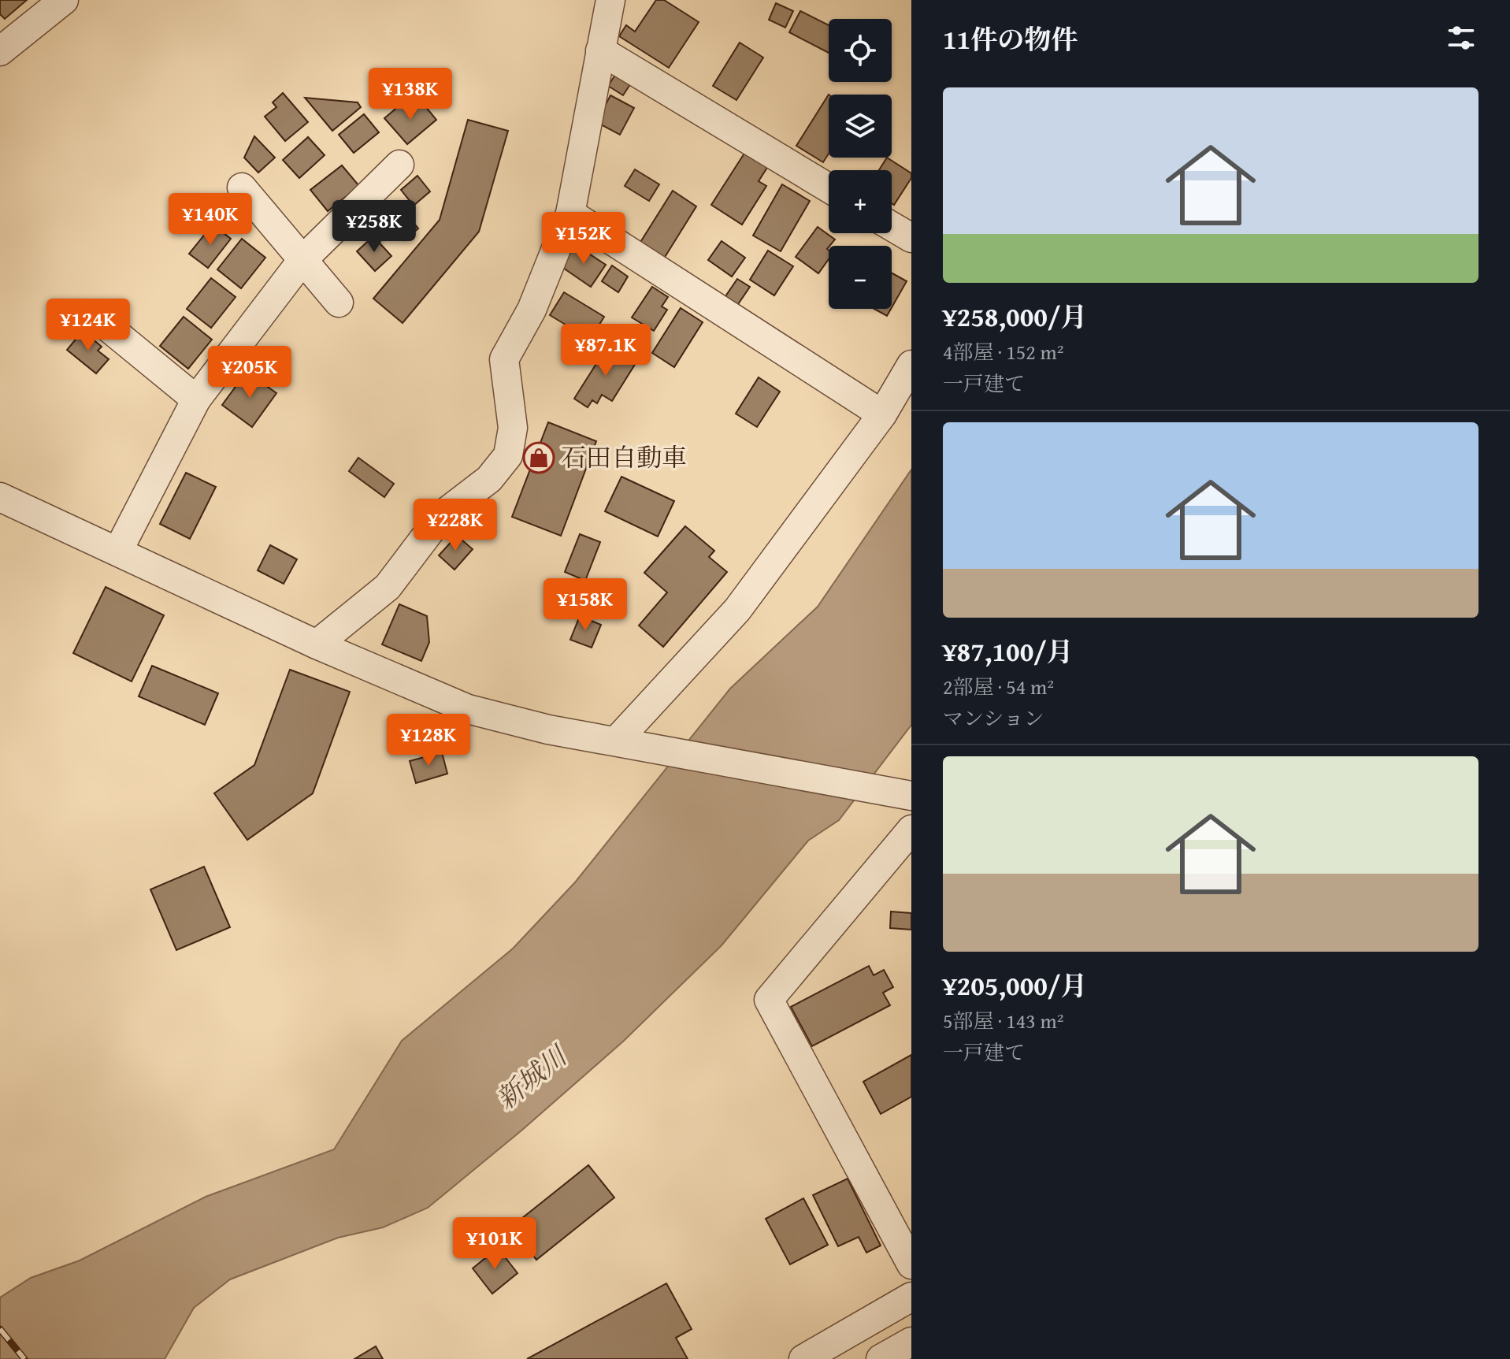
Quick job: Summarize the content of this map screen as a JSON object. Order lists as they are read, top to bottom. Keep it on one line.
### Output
{"water":["新城川"],"places":{"shop":["石田自動車"]},"page":{"heading":"11件の物件","map_buttons":["+","−"],"price":["¥138K","¥140K","¥258K","¥152K","¥124K","¥87.1K","¥205K","¥228K","¥158K","¥128K","¥101K"],"list":[{"name":"¥258,000/月","note":"4部屋 · 152 m² · 一戸建て"},{"name":"¥87,100/月","note":"2部屋 · 54 m² · マンション"},{"name":"¥205,000/月","note":"5部屋 · 143 m² · 一戸建て"}]}}
